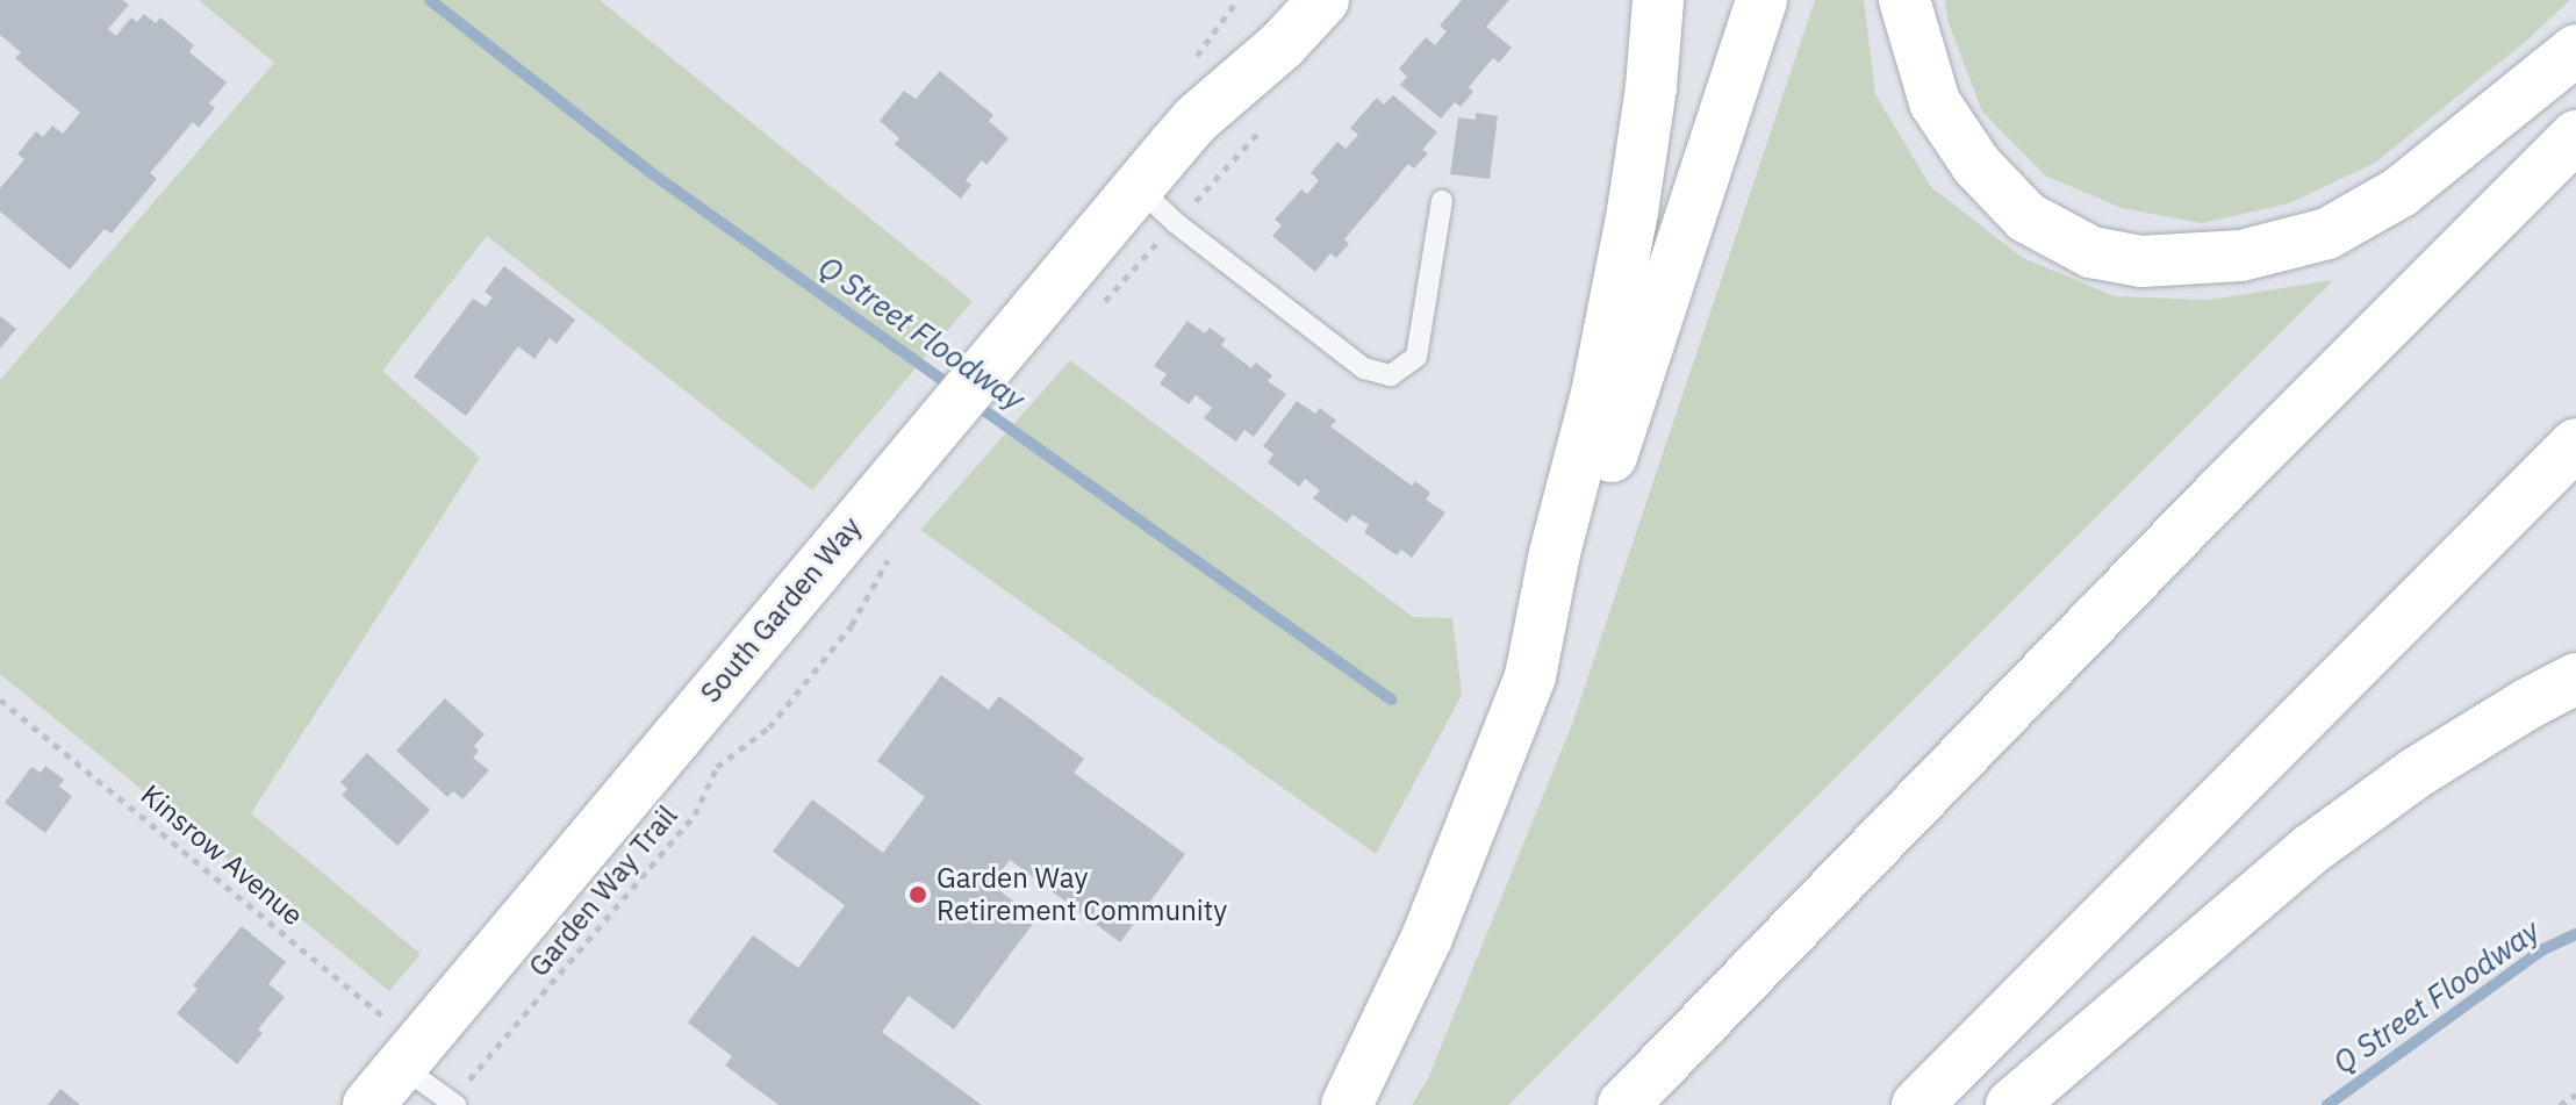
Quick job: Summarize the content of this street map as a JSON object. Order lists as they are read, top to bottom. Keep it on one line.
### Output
{"streets":{"main road":["South Garden Way"],"path":["Kinsrow Avenue","Garden Way Trail"]},"crossings":[["South Garden Way","Kinsrow Avenue"]],"water":["Q Street Floodway"],"places":["Garden Way Retirement Community"]}
